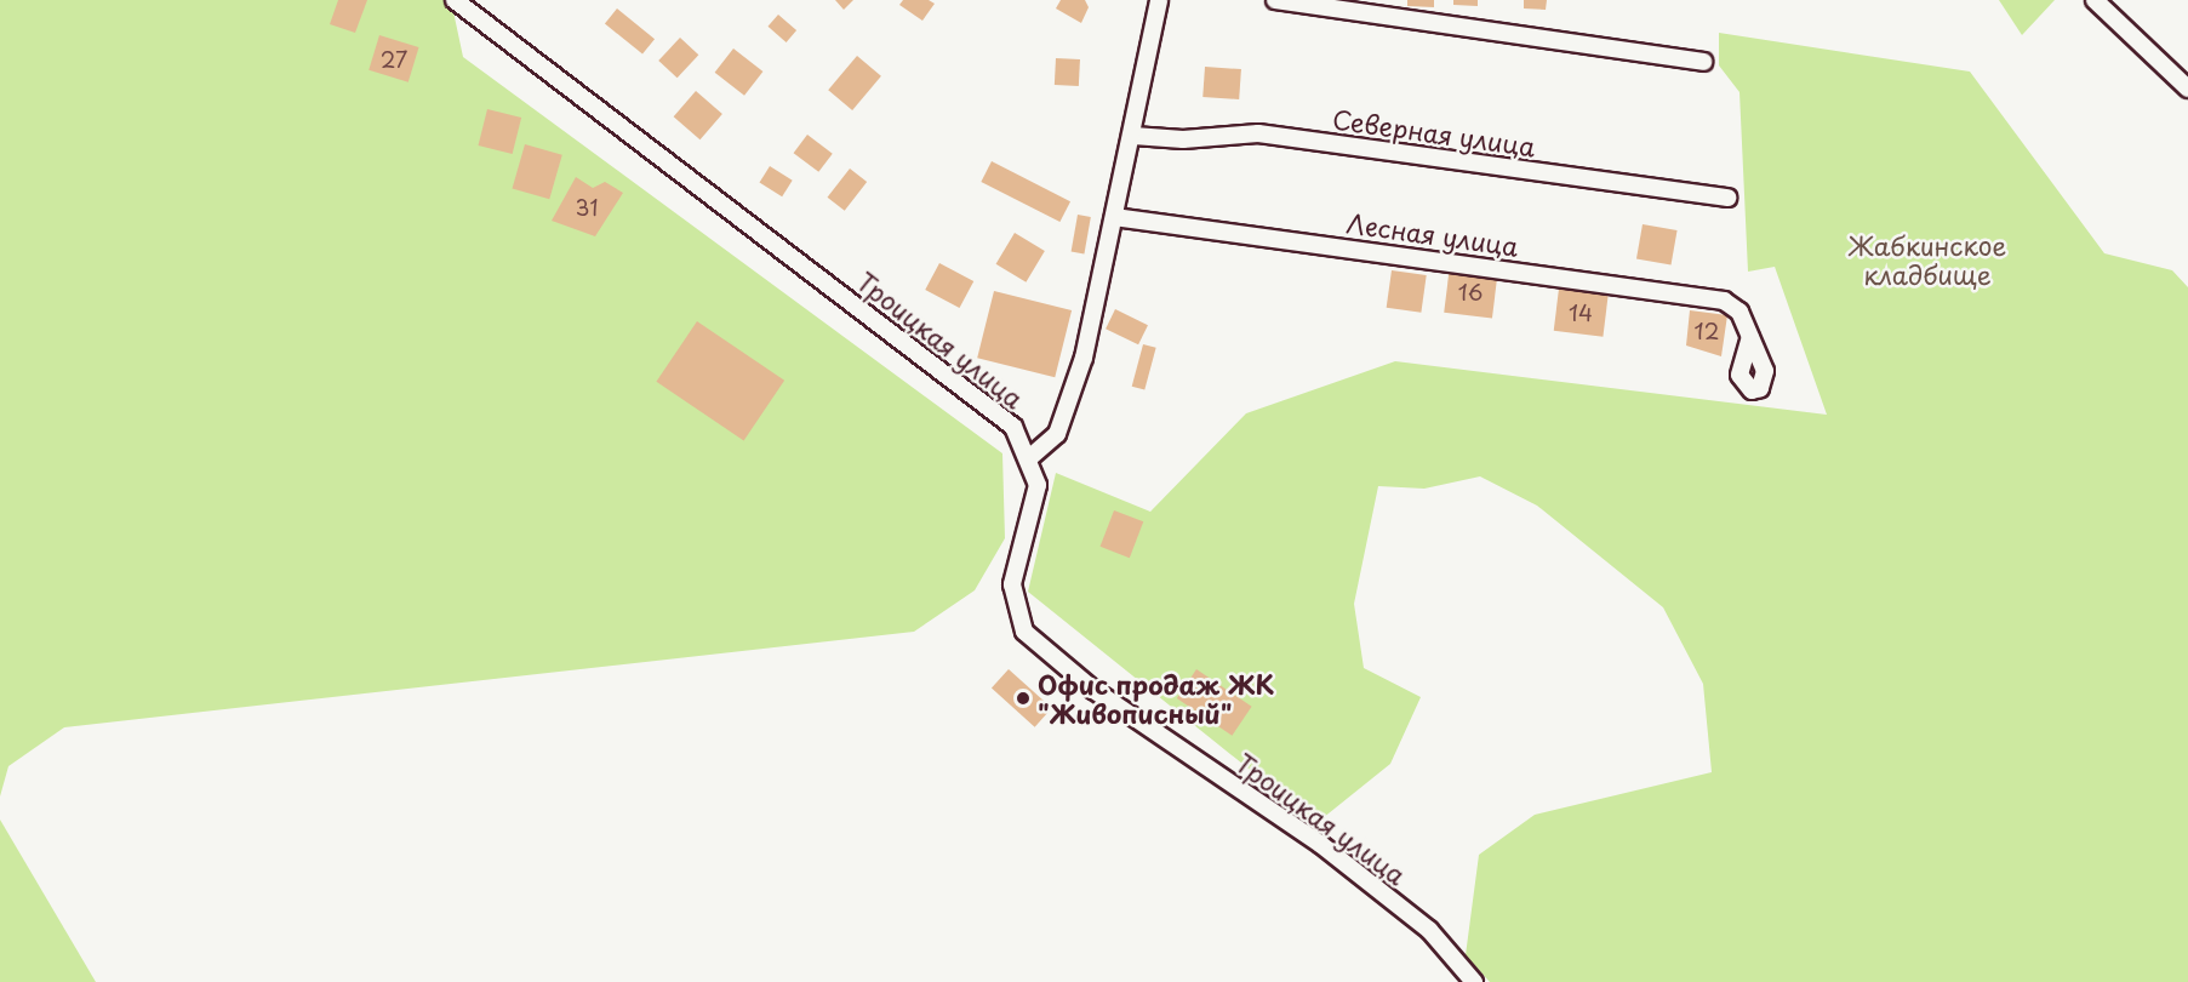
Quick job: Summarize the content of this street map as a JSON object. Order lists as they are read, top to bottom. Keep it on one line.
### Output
{"streets":{"street":["Северная улица","Лесная улица","Троицкая улица"]},"parks":["Жабкинское кладбище"],"places":["Офис продаж ЖК \"Живописный\""],"house_numbers":["27","31","16","14","12"]}
